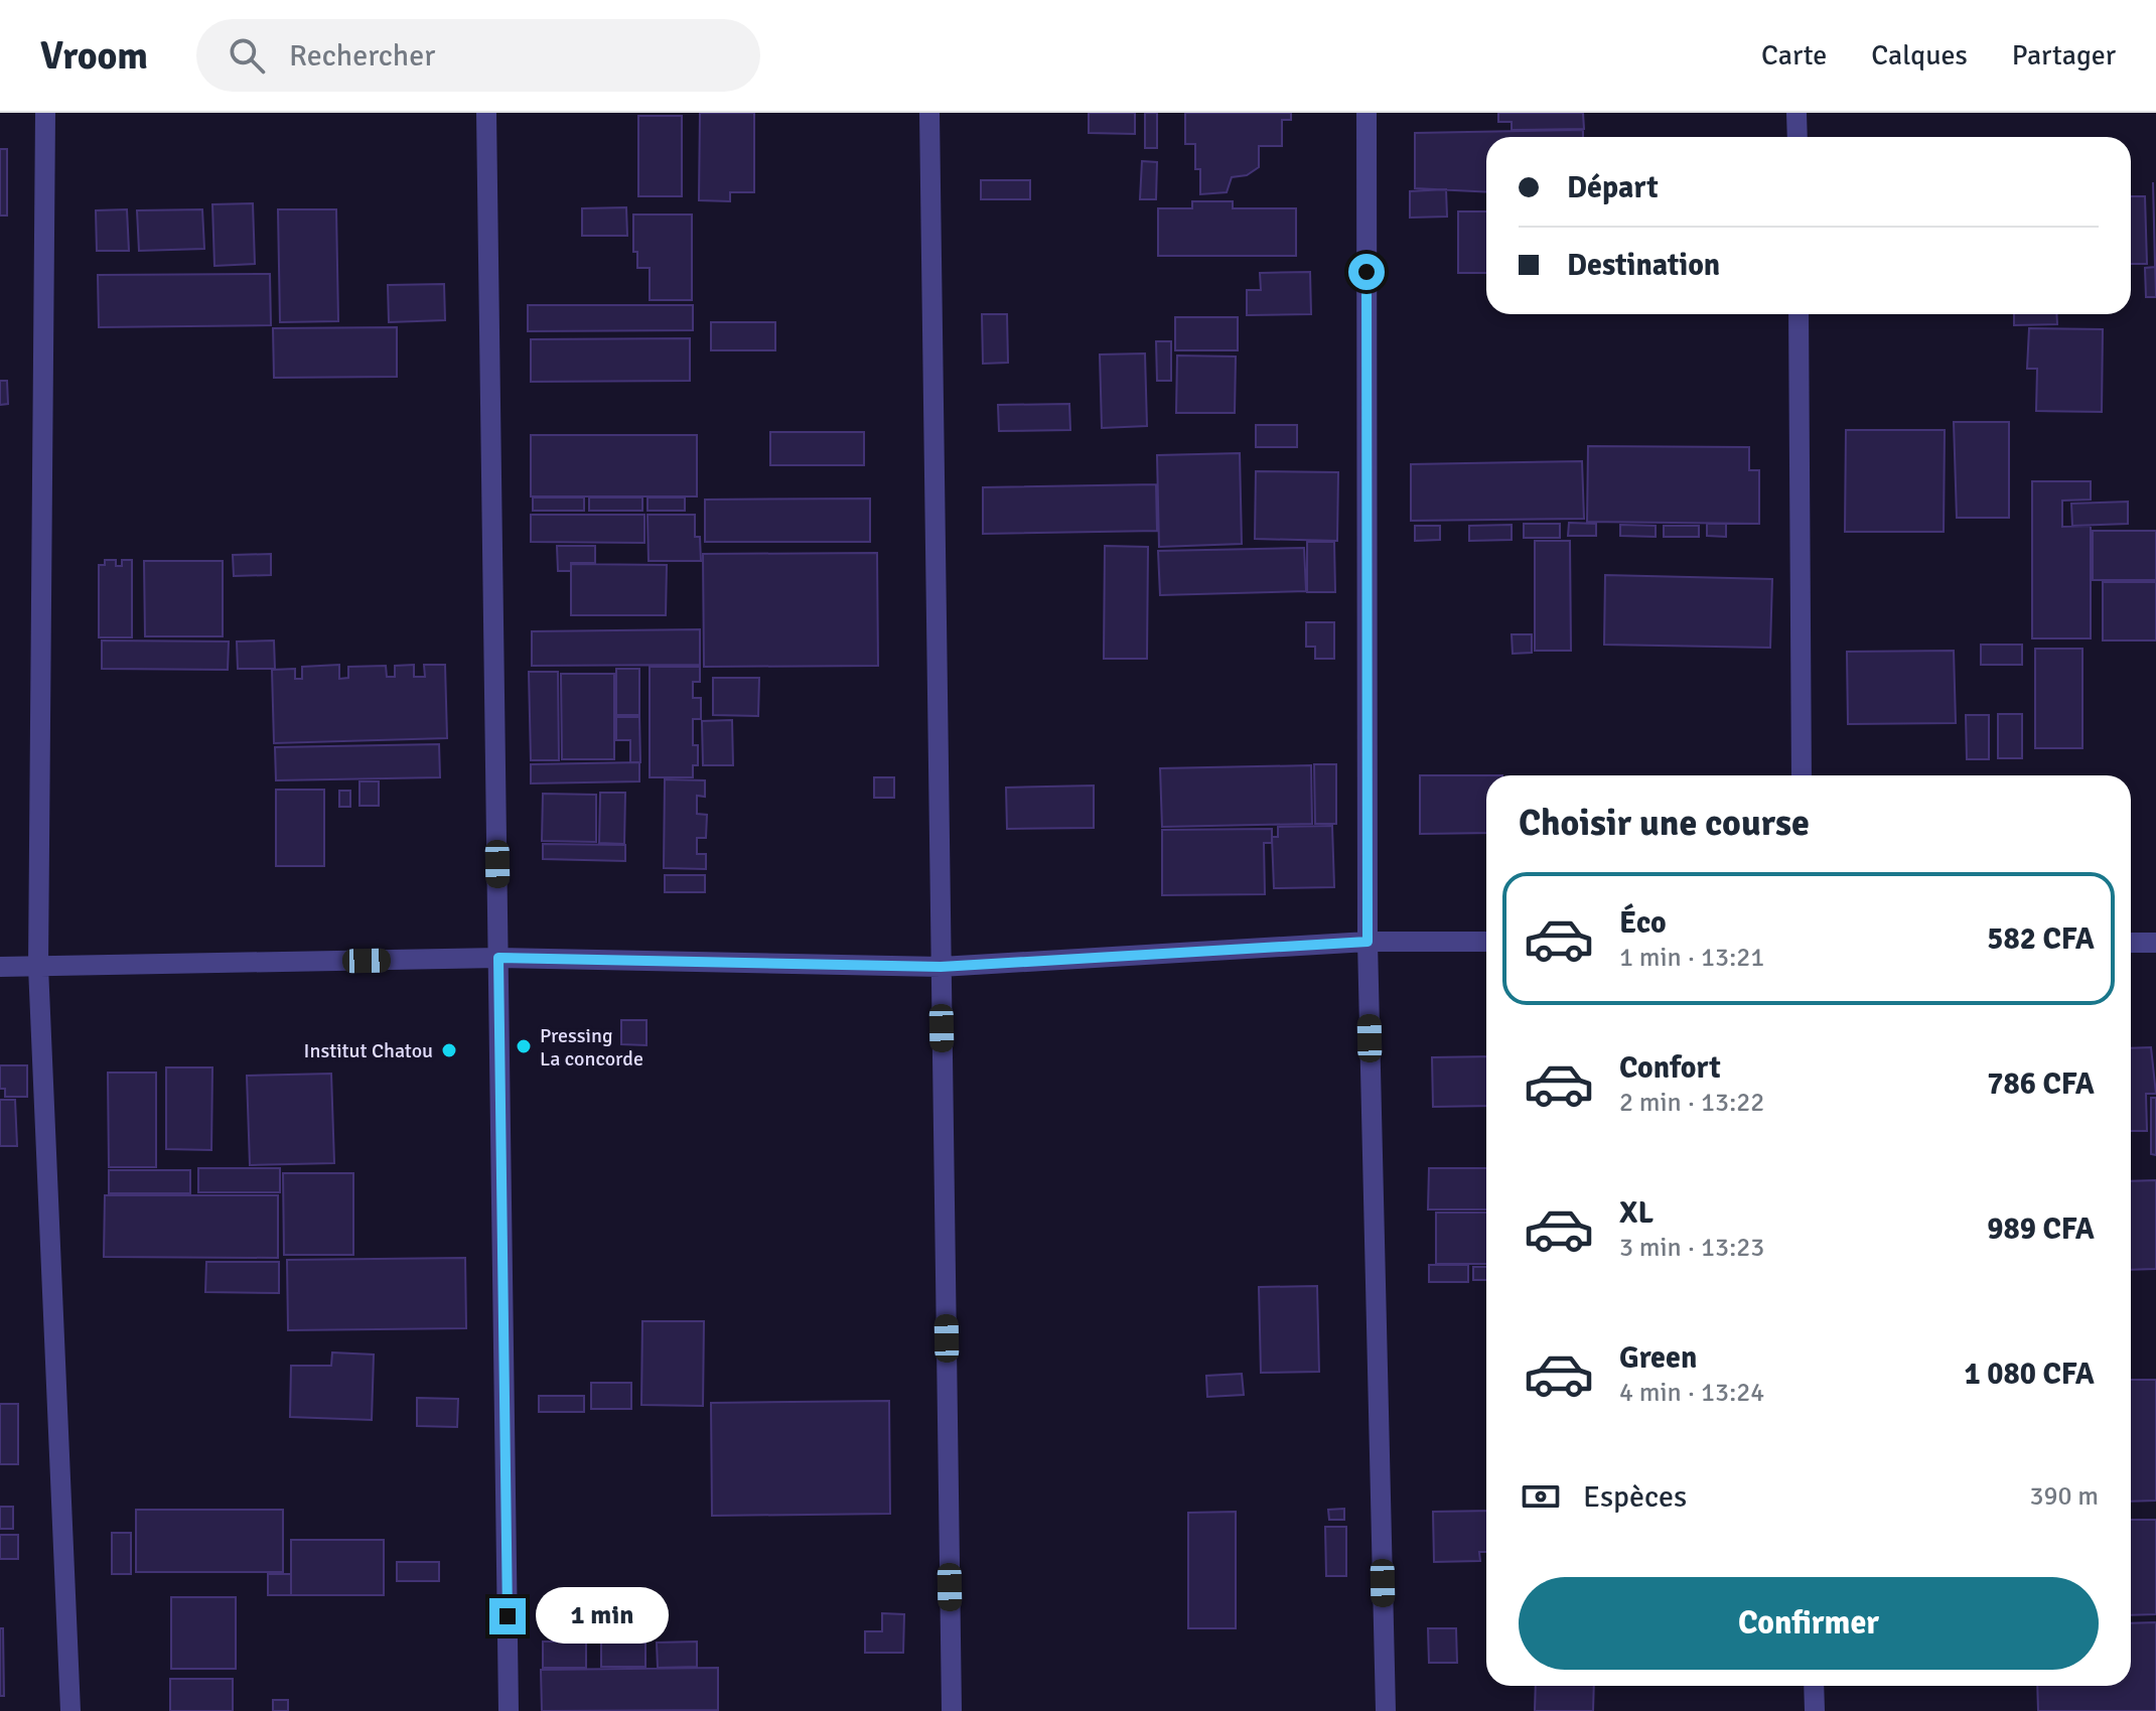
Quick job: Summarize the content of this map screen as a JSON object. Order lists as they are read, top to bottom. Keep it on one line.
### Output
{"places":["Pressing La concorde","Institut Chatou"],"page":{"header":"Vroom","search":"Rechercher","nav":["Carte","Calques","Partager"],"banner":["Départ","Destination"],"heading":"Choisir une course","list":[{"name":"Éco","note":"1 min · 13:21","value":"582 CFA"},{"name":"Confort","note":"2 min · 13:22","value":"786 CFA"},{"name":"XL","note":"3 min · 13:23","value":"989 CFA"},{"name":"Green","note":"4 min · 13:24","value":"1 080 CFA"}],"pay":["Espèces","390 m"],"buttons":"Confirmer","bubble":"1 min"}}
